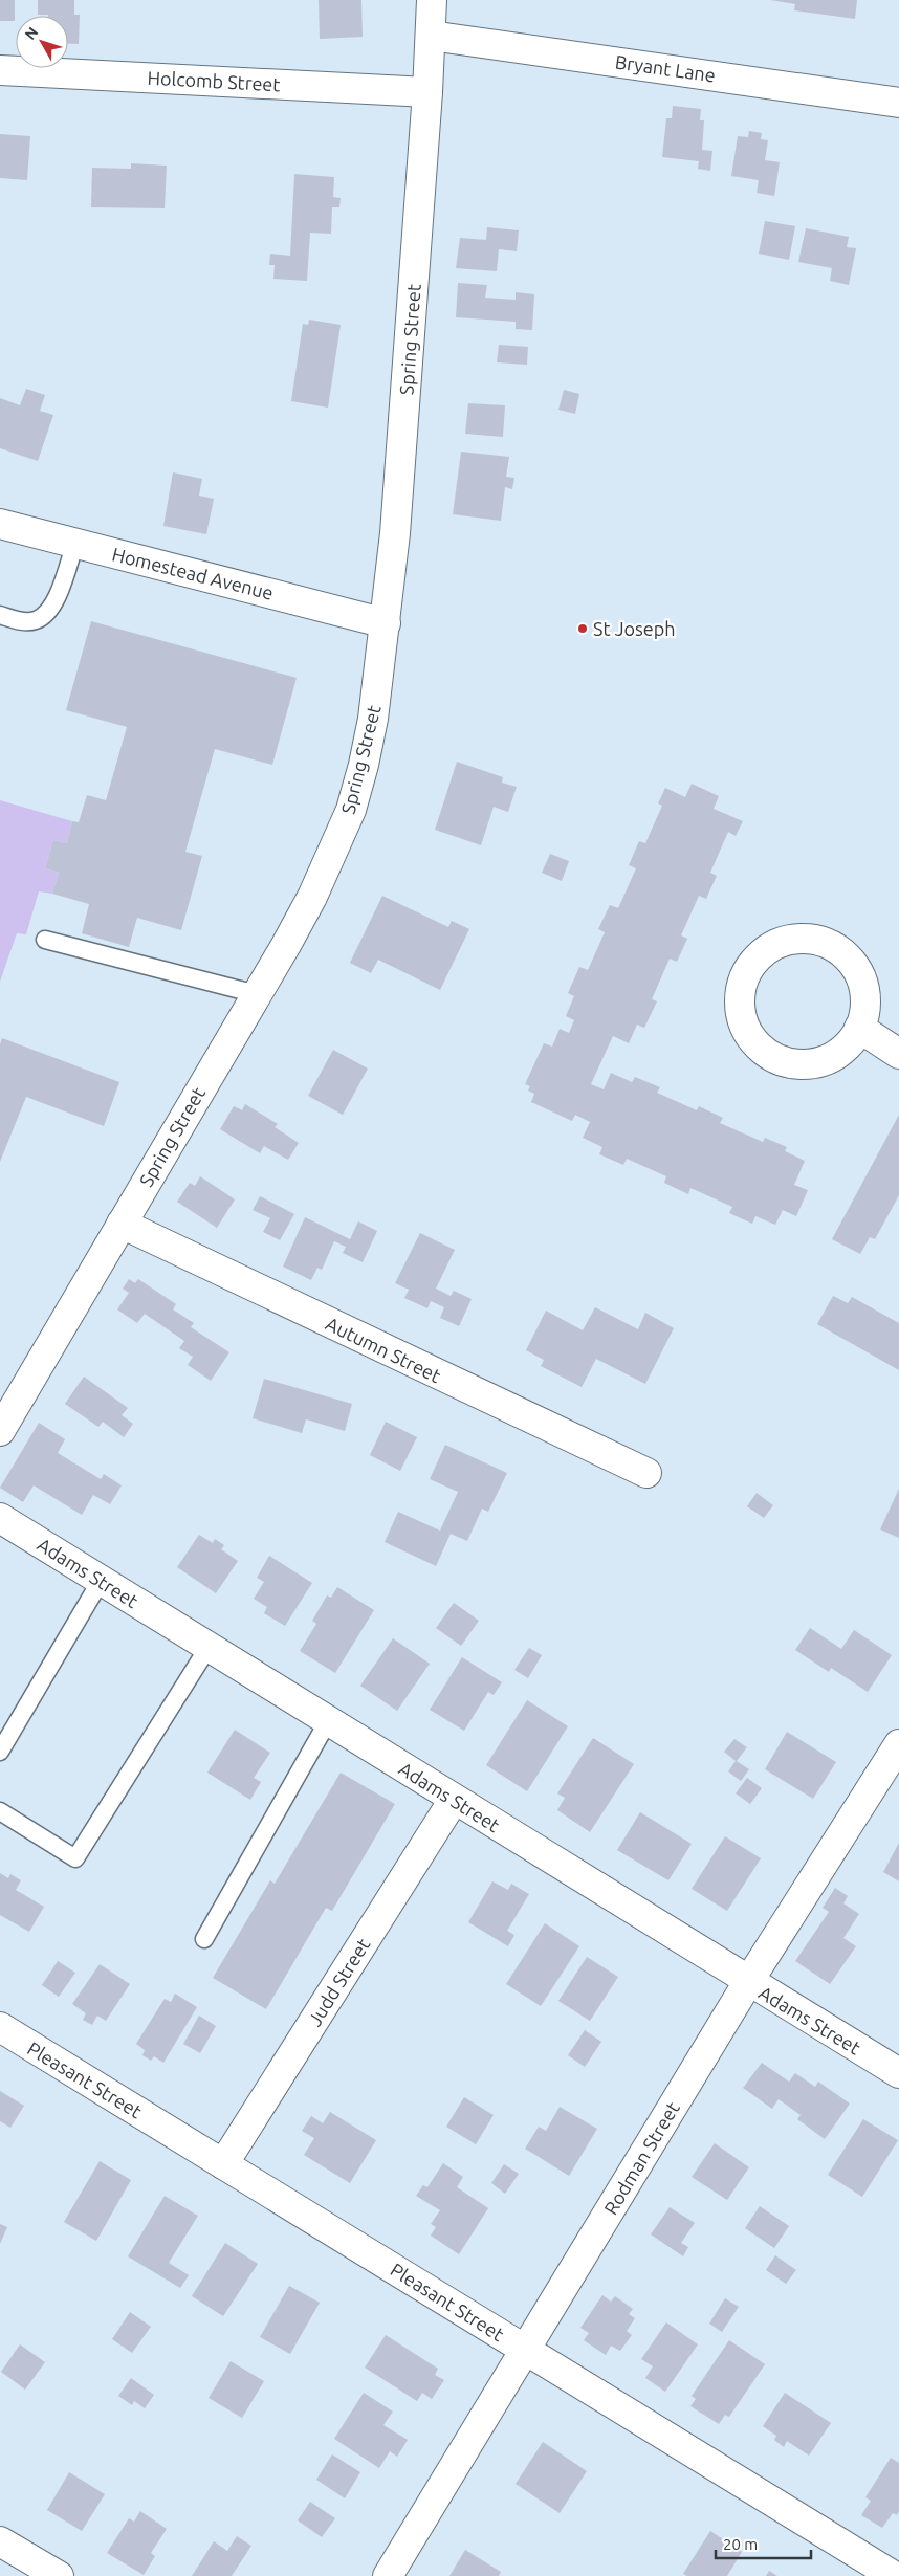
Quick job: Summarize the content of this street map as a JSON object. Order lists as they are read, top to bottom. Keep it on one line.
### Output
{"streets":{"street":["Bryant Lane","Holcomb Street","Spring Street","Homestead Avenue","Autumn Street","Adams Street","Judd Street","Pleasant Street","Rodman Street"]},"crossings":[["Bryant Lane","Spring Street"],["Holcomb Street","Spring Street"],["Spring Street","Homestead Avenue"],["Spring Street","Autumn Street"],["Adams Street","Judd Street"],["Adams Street","Rodman Street"],["Judd Street","Pleasant Street"],["Pleasant Street","Rodman Street"]],"places":["St Joseph"],"scale_bar":"20 m","north":"top left"}
